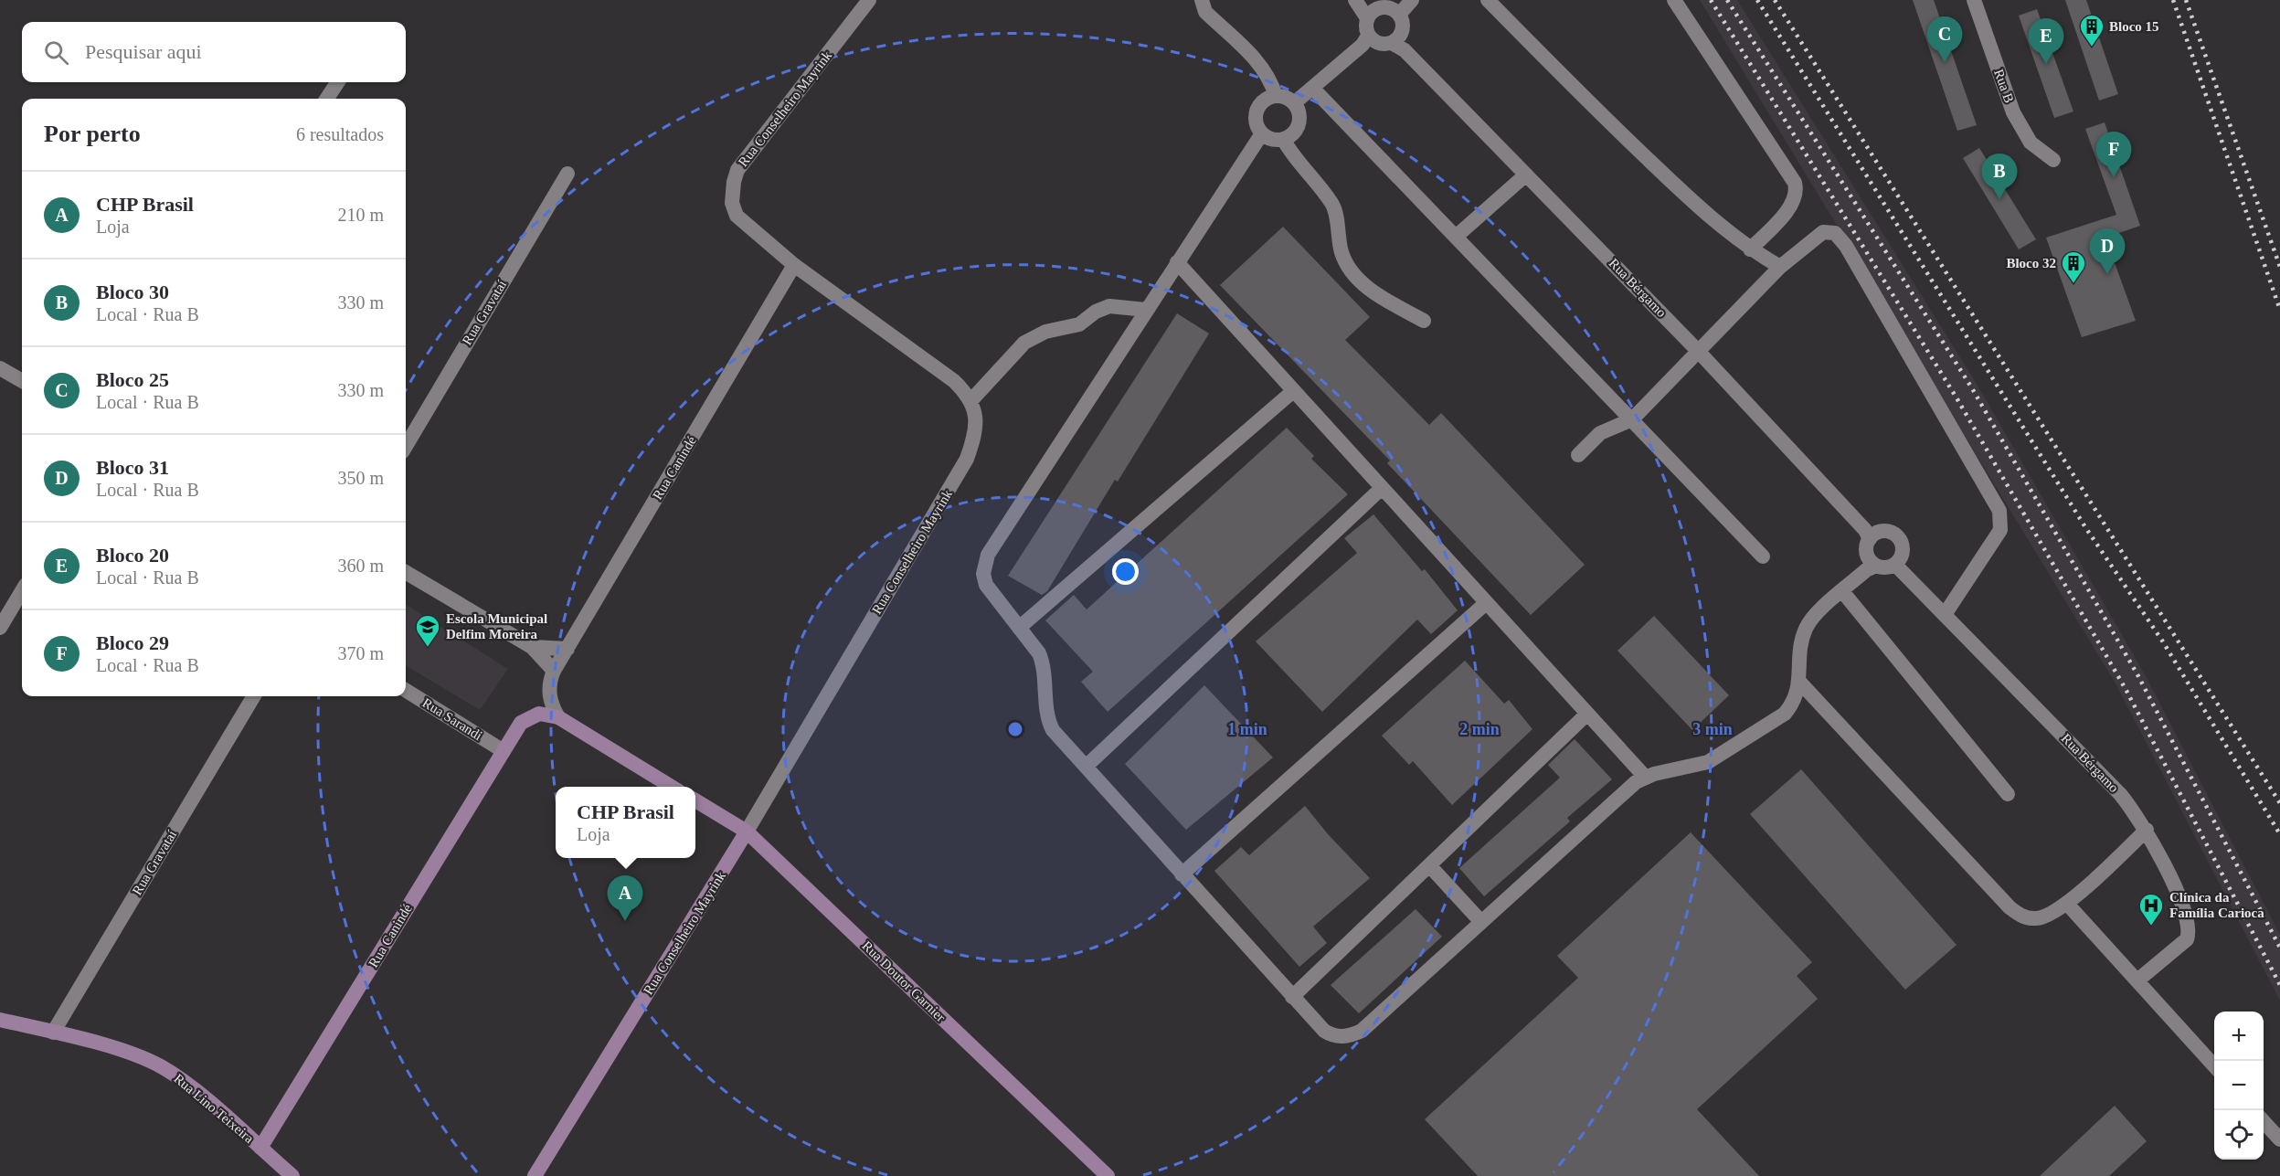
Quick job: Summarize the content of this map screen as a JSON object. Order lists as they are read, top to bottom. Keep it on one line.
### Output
{"streets":{"main road":["Rua Conselheiro Mayrink","Rua Canindé","Rua Doutor Garnier","Rua Lino Teixeira"],"street":["Rua B","Rua Bérgamo","Rua Gravataí","Rua Sarandi"]},"crossings":[["Rua Conselheiro Mayrink","Rua Canindé"],["Rua Conselheiro Mayrink","Rua Doutor Garnier"],["Rua Gravataí","Rua Lino Teixeira"],["Rua Canindé","Rua Sarandi"],["Rua Canindé","Rua Lino Teixeira"]],"places":{"building":["Bloco 15","Bloco 32"],"school or university":["Escola Municipal Delfim Moreira"],"hospital":["Clínica da Família Carioca"]},"page":{"pins":["C","E","F","B","D","A"],"search":"Pesquisar aqui","heading":["Por perto","6 resultados"],"list":[{"mark":"A","name":"CHP Brasil","note":"Loja","value":"210 m"},{"mark":"B","name":"Bloco 30","note":"Local · Rua B","value":"330 m"},{"mark":"C","name":"Bloco 25","note":"Local · Rua B","value":"330 m"},{"mark":"D","name":"Bloco 31","note":"Local · Rua B","value":"350 m"},{"mark":"E","name":"Bloco 20","note":"Local · Rua B","value":"360 m"},{"mark":"F","name":"Bloco 29","note":"Local · Rua B","value":"370 m"}],"popup":["CHP Brasil","Loja"],"map_buttons":["+","−"]},"rings":["1 min","2 min","3 min"]}
